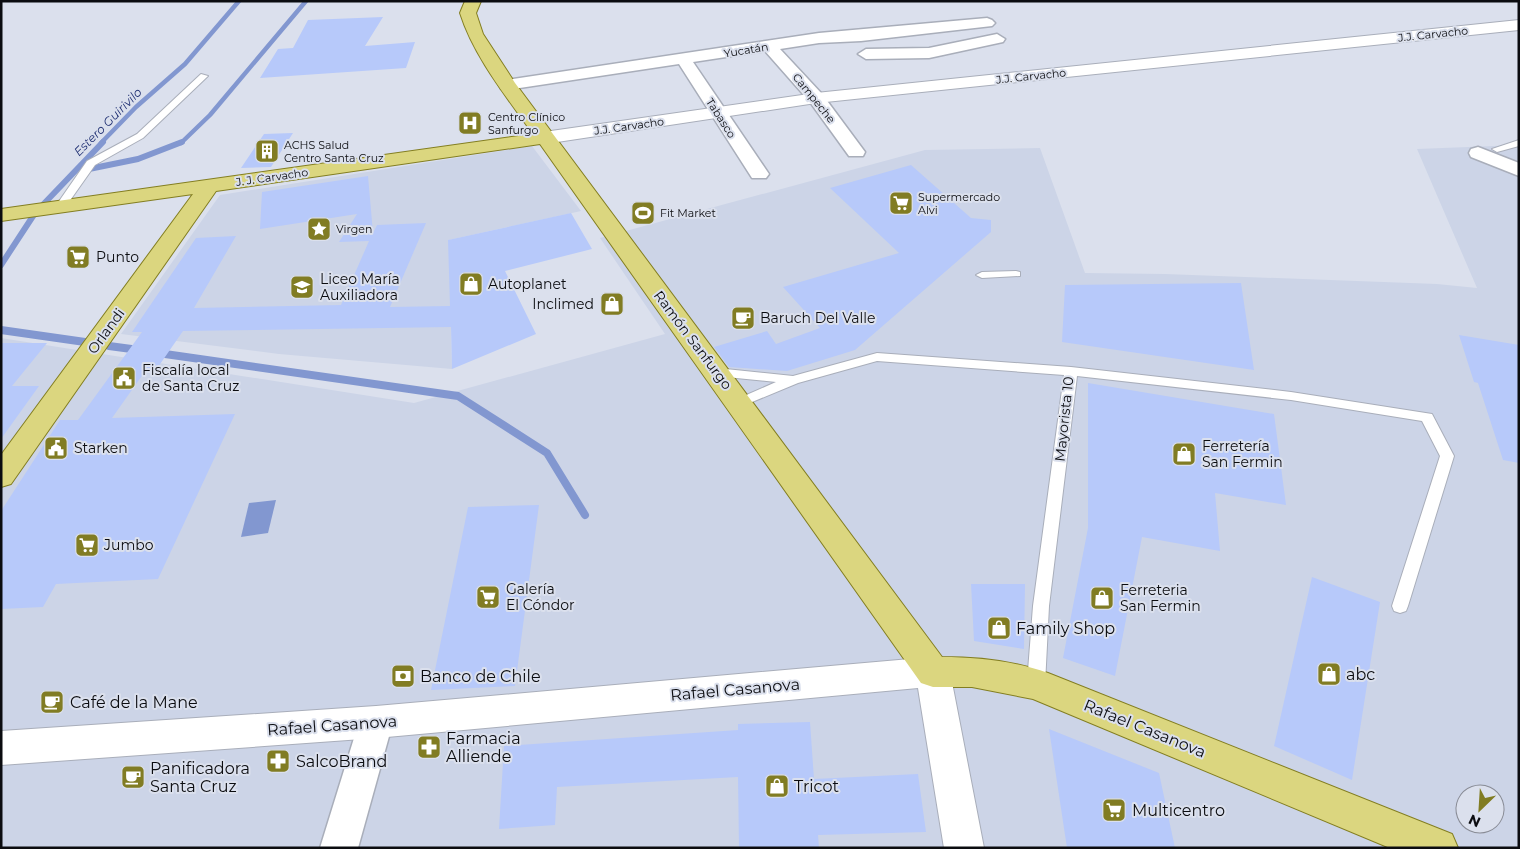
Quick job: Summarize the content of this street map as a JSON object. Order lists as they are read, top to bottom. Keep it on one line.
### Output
{"streets":{"main road":["J.J. Carvacho","J. J. Carvacho","Orlandi","Ramón Sanfurgo","Rafael Casanova"],"street":["Yucatán","Campeche","Tabasco"],"lane":["Mayorista 10"]},"crossings":[["J.J. Carvacho","Campeche"],["J.J. Carvacho","Tabasco"],["J.J. Carvacho","J. J. Carvacho"],["J.J. Carvacho","Ramón Sanfurgo"],["Yucatán","Campeche"],["Yucatán","Tabasco"],["Yucatán","Ramón Sanfurgo"],["J. J. Carvacho","Orlandi"],["J. J. Carvacho","Ramón Sanfurgo"],["Ramón Sanfurgo","Mayorista 10"],["Ramón Sanfurgo","Rafael Casanova"],["Mayorista 10","Rafael Casanova"]],"water":["Estero Guirivilo"],"places":{"hospital":["Centro Clínico Sanfurgo"],"building":["ACHS Salud Centro Santa Cruz"],"supermarket":["Supermercado Alvi","Punto","Jumbo","Galería El Cóndor","Multicentro"],"sports":["Fit Market"],"place":["Virgen"],"shop":["Autoplanet","Inclimed","Ferretería San Fermin","Ferreteria San Fermin","Family Shop","abc","Tricot"],"school or university":["Liceo María Auxiliadora"],"cafe":["Baruch Del Valle","Café de la Mane","Panificadora Santa Cruz"],"public building":["Fiscalía local de Santa Cruz","Starken"],"bank":["Banco de Chile"],"pharmacy":["Farmacia Alliende","SalcoBrand"]},"north":"bottom left"}
